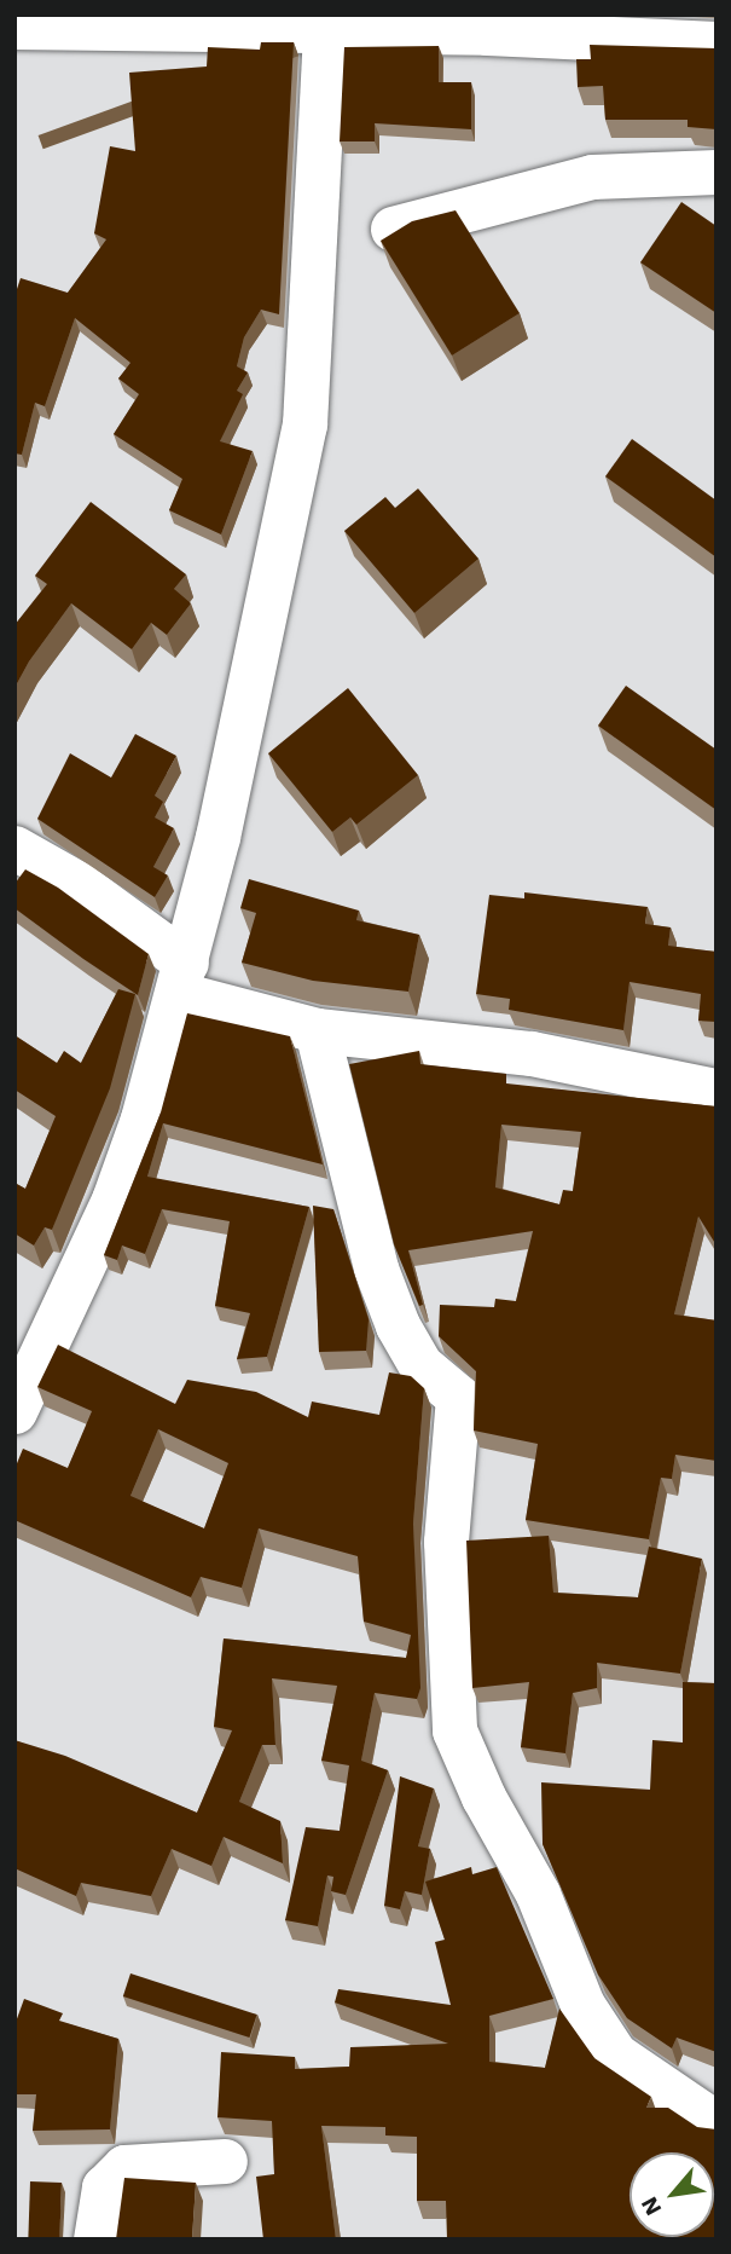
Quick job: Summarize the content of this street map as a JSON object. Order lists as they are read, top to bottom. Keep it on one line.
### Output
{"north":"bottom left"}
